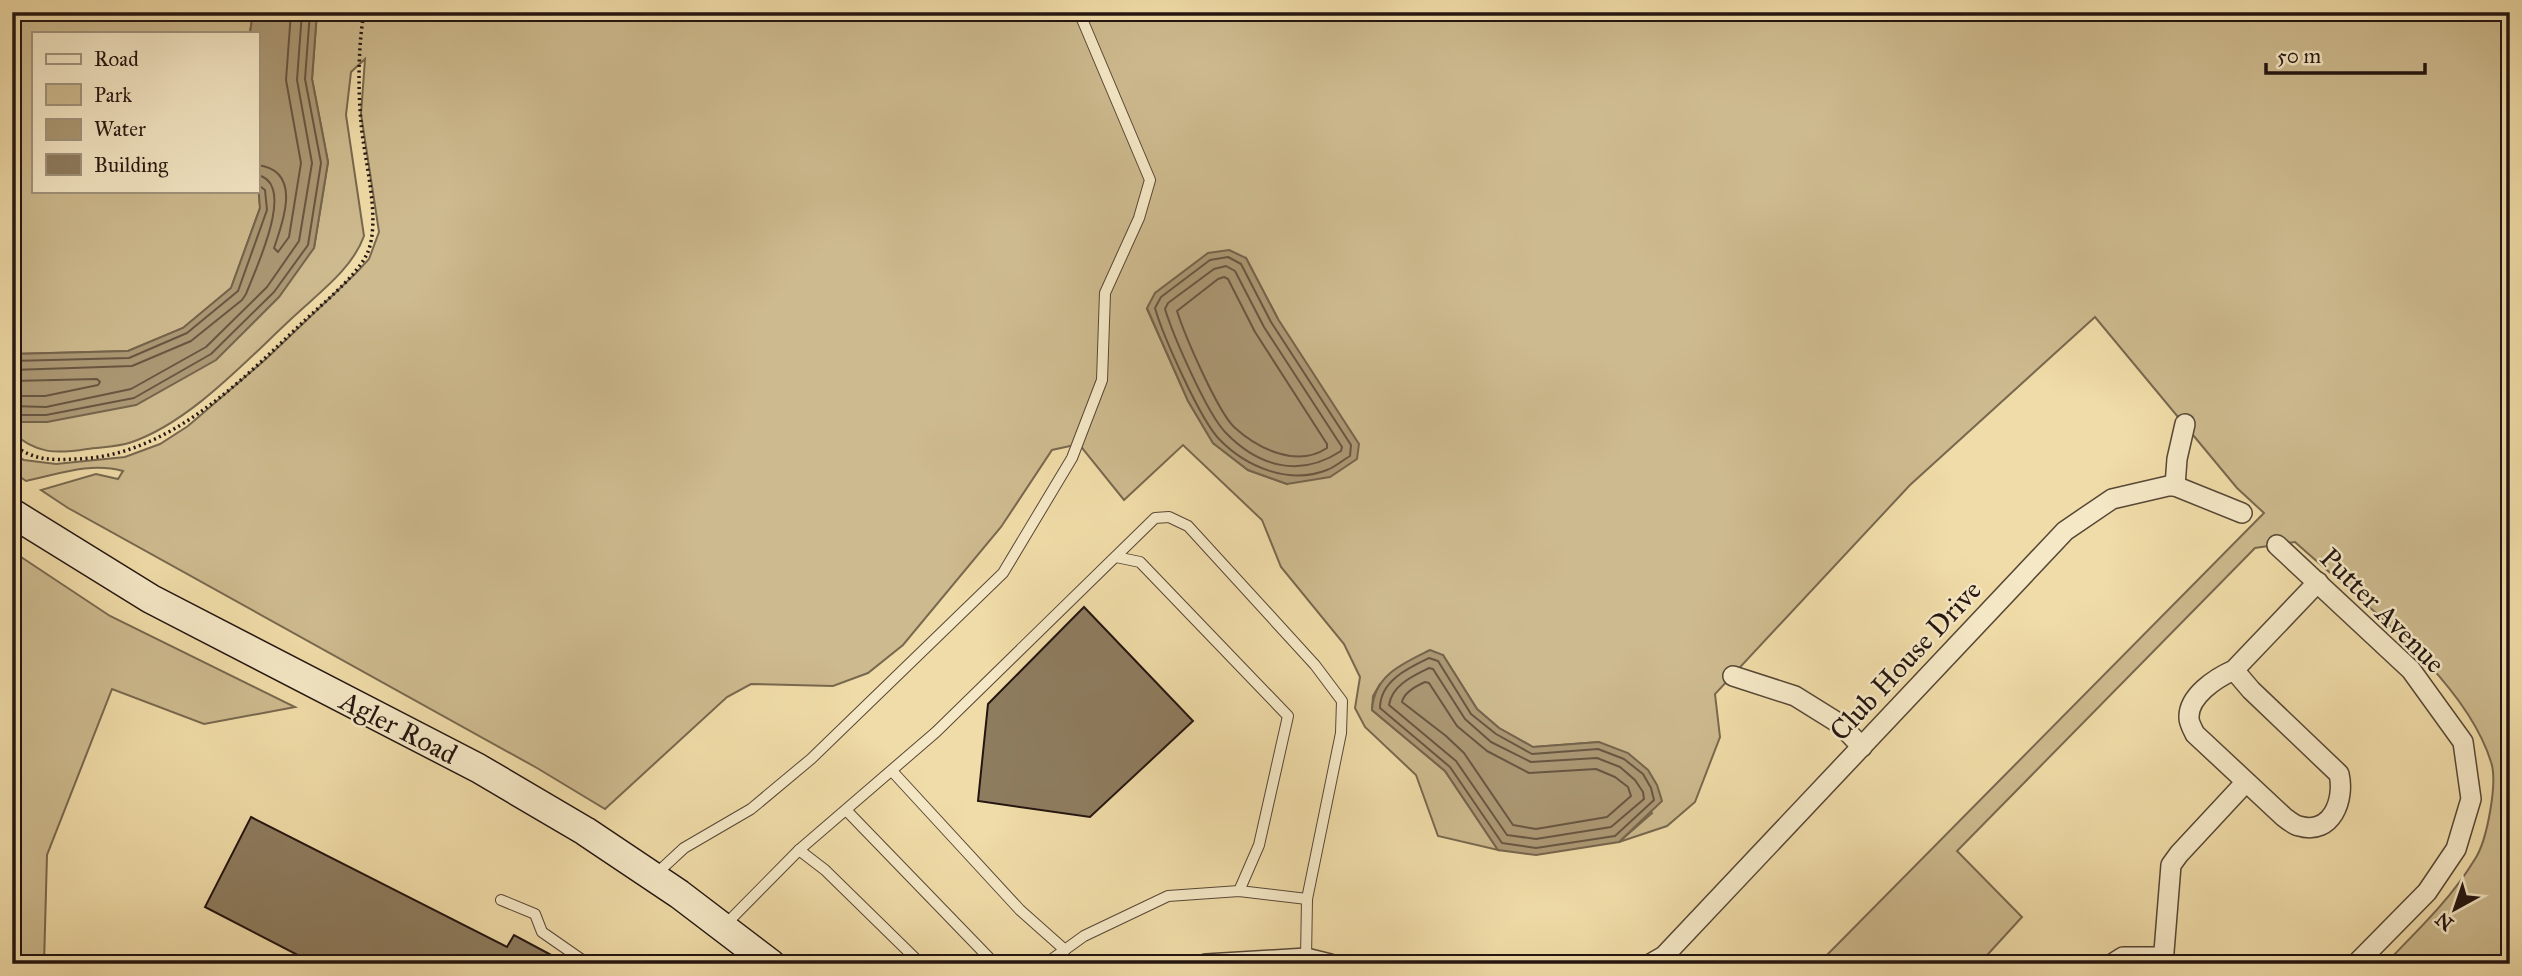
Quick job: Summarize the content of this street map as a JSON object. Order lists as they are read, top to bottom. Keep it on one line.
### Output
{"streets":{"main road":["Agler Road"],"street":["Putter Avenue","Club House Drive"]},"legend":["Road","Park","Water","Building"],"scale_bar":"50 m","north":"bottom left"}
